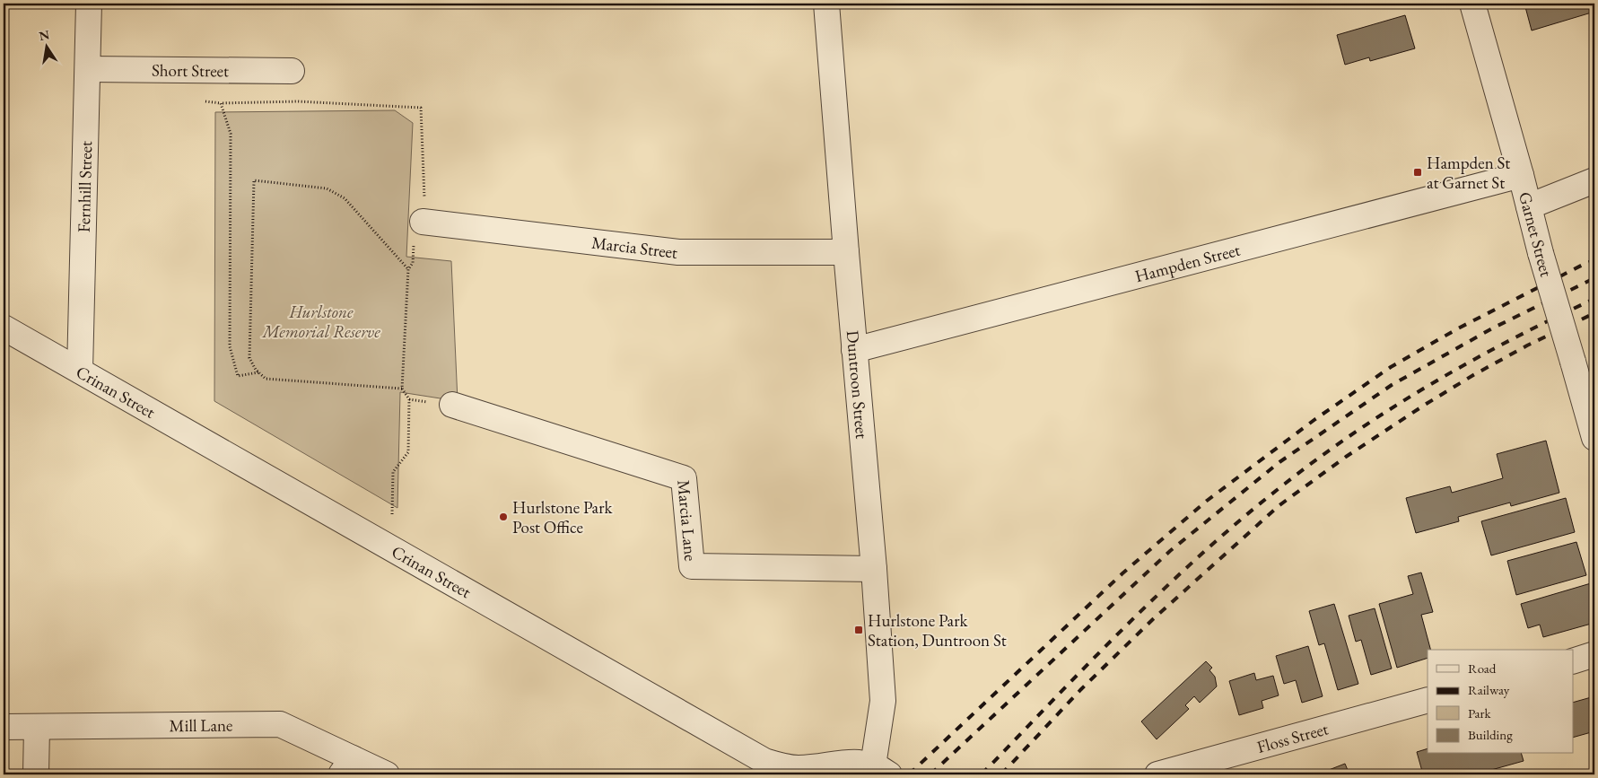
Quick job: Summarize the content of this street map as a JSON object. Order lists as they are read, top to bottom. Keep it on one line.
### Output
{"streets":{"street":["Short Street","Fernhill Street","Garnet Street","Marcia Street","Hampden Street","Duntroon Street","Crinan Street","Marcia Lane","Mill Lane","Floss Street"]},"crossings":[["Short Street","Fernhill Street"],["Fernhill Street","Crinan Street"],["Garnet Street","Hampden Street"],["Marcia Street","Duntroon Street"],["Hampden Street","Duntroon Street"],["Duntroon Street","Crinan Street"],["Duntroon Street","Marcia Lane"]],"parks":["Hurlstone Memorial Reserve"],"places":{"transit":["Hampden St at Garnet St","Hurlstone Park Station, Duntroon St"],"other":["Hurlstone Park Post Office"]},"legend":["Road","Railway","Park","Building"],"north":"top"}
